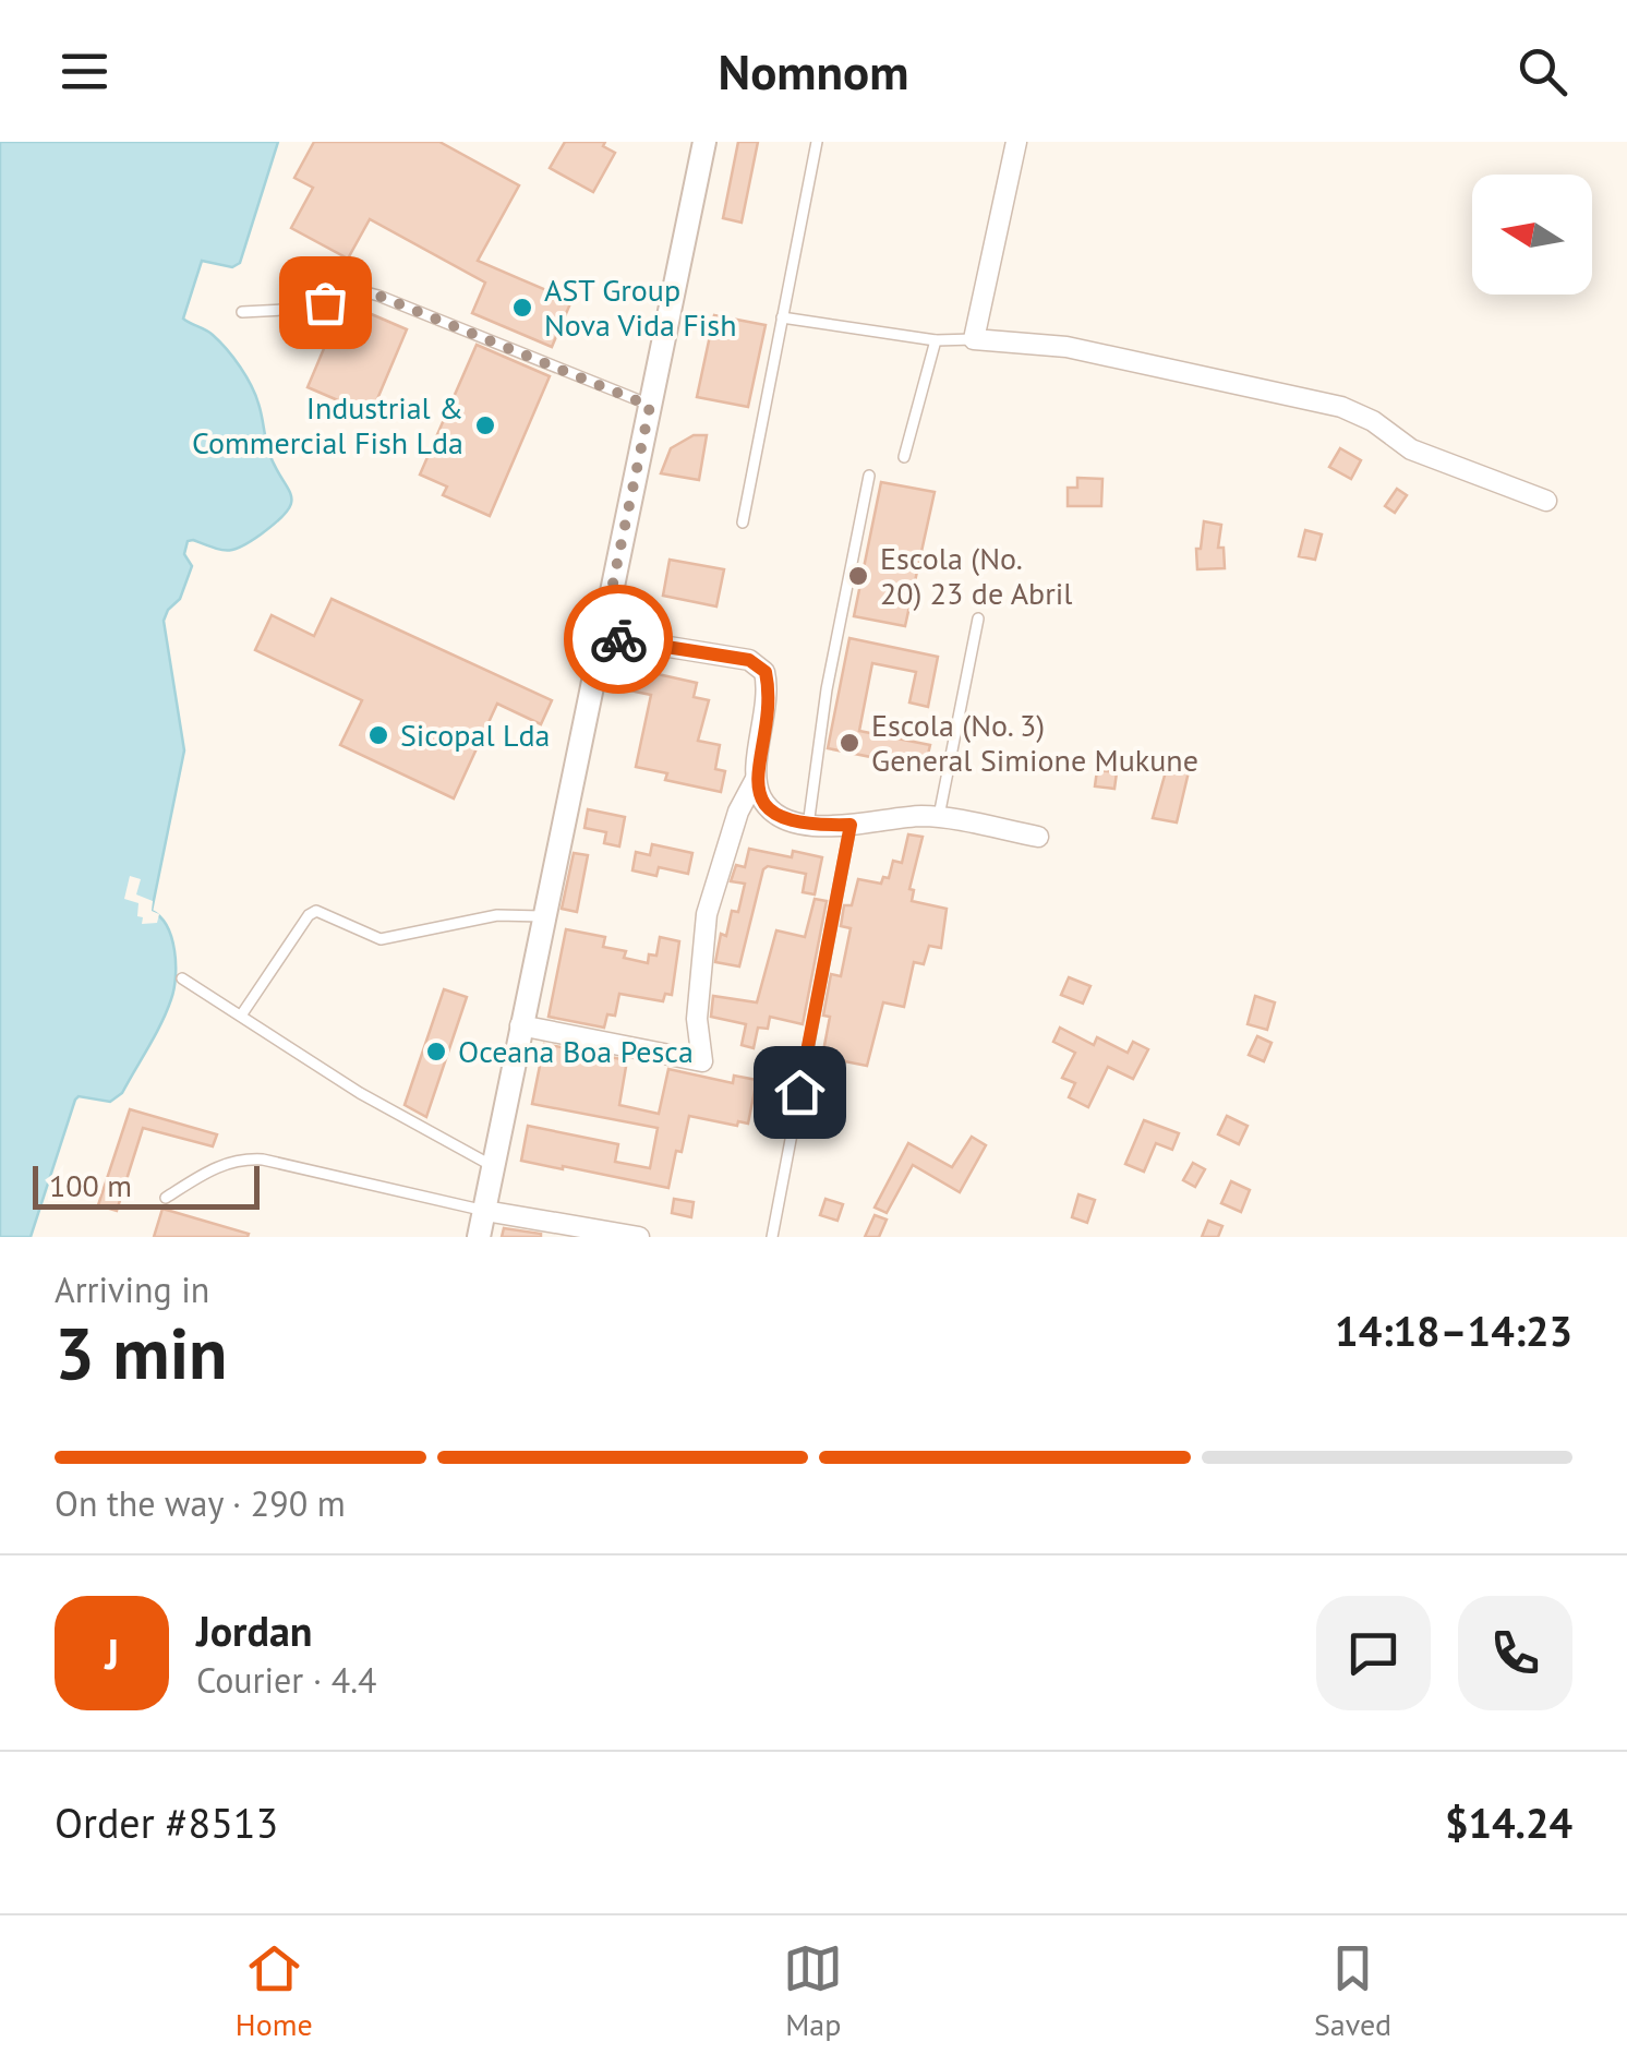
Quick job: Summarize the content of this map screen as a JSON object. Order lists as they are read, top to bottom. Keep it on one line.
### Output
{"places":["AST Group Nova Vida Fish","Industrial & Commercial Fish Lda","Escola (No. 20) 23 de Abril","Sicopal Lda","Escola (No. 3) General Simione Mukune","Oceana Boa Pesca"],"scale_bar":"100 m","north":"left","page":{"header":"Nomnom","scale":"100 m","heading":["3 min","Arriving in","14:18–14:23"],"panel":["Jordan","Courier · 4.4","Order #8513","$14.24"],"bar":"On the way · 290 m","round":"J","tabs":["Home","Map","Saved"]}}
